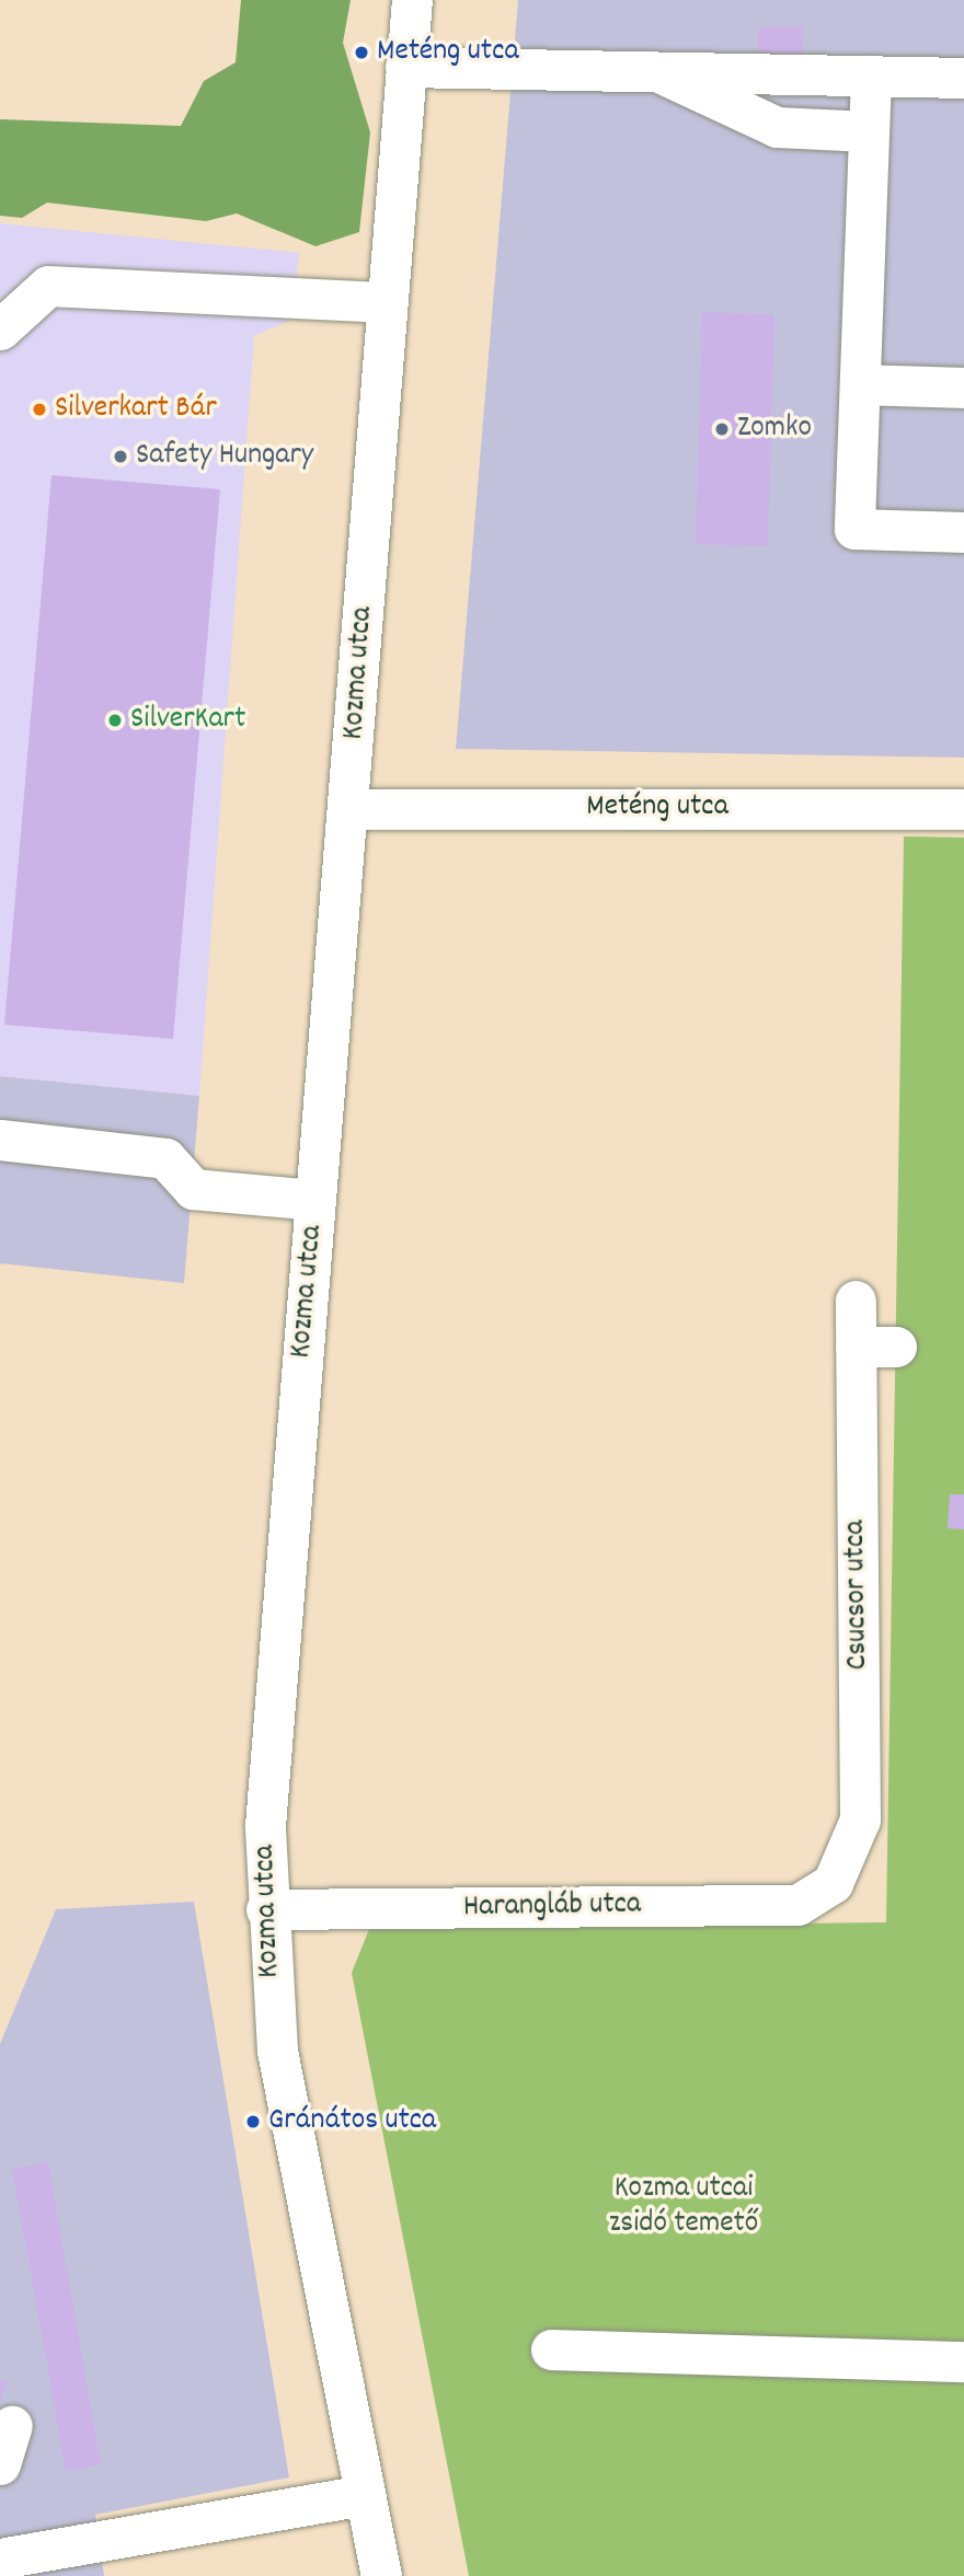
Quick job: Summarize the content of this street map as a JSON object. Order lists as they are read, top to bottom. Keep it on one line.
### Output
{"streets":{"street":["Kozma utca","Meténg utca","Csucsor utca","Harangláb utca"]},"crossings":[["Kozma utca","Meténg utca"],["Kozma utca","Harangláb utca"],["Csucsor utca","Harangláb utca"]],"parks":["Kozma utcai zsidó temető"],"places":["Meténg utca","Silverkart Bár","Zomko","Safety Hungary","SilverKart","Gránátos utca"]}
